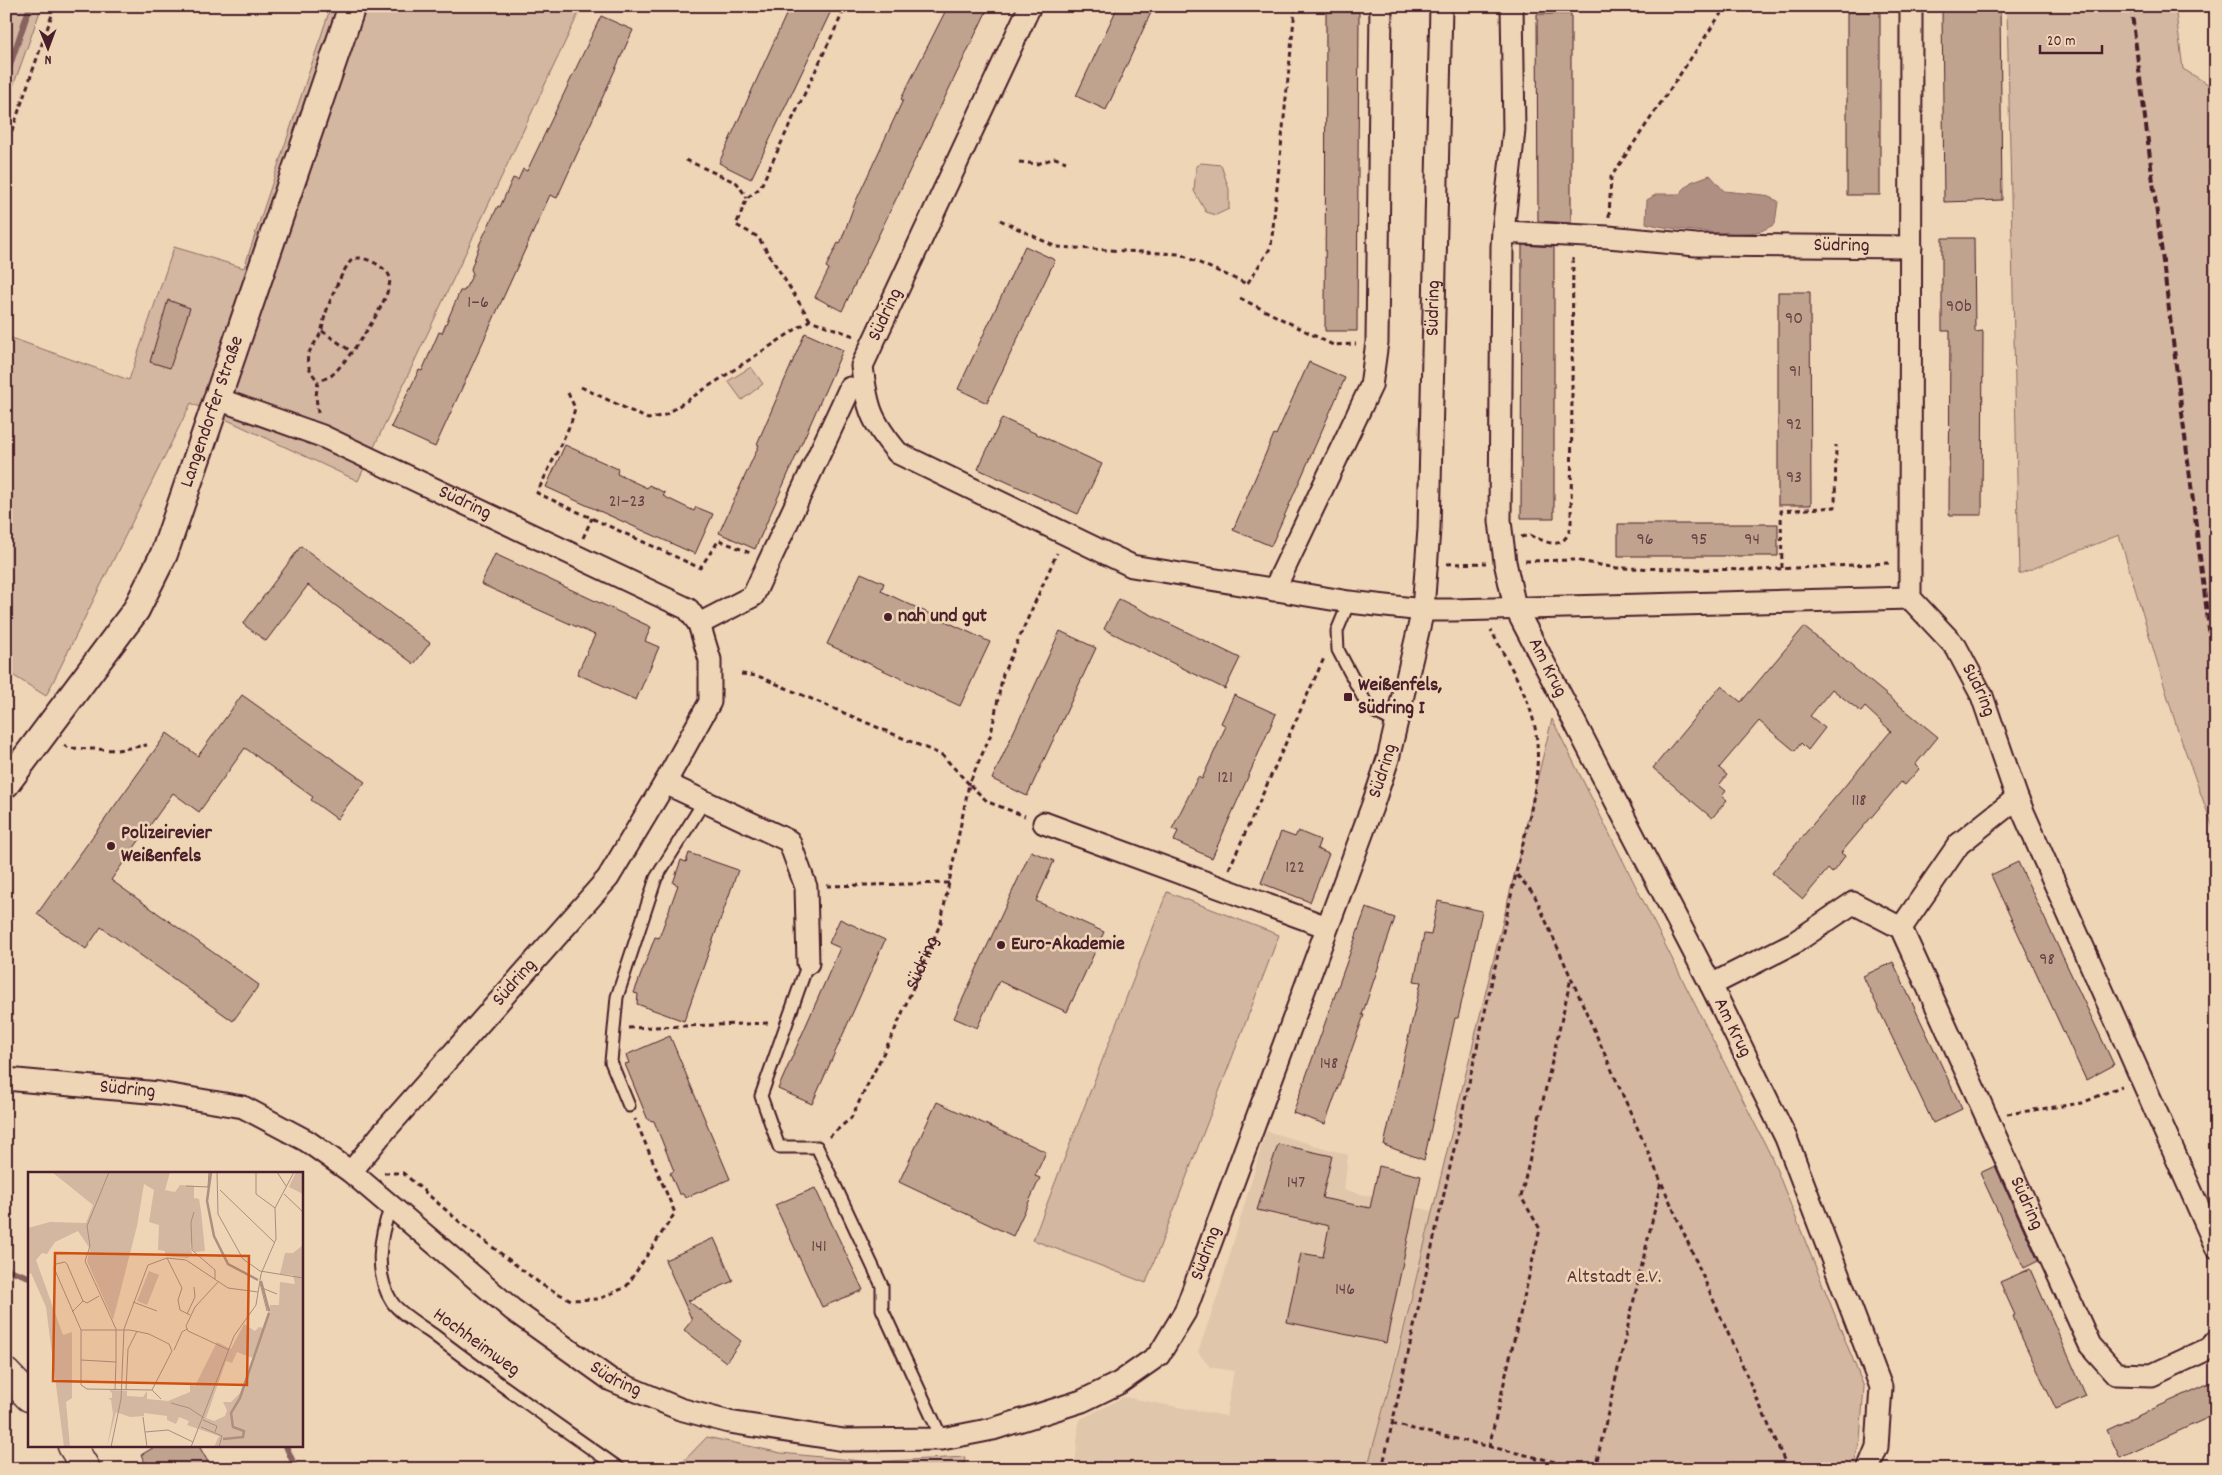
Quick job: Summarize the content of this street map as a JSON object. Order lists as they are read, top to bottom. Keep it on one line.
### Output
{"streets":{"street":["Südring","Langendorfer Straße","Am Krug"],"lane":["Hochheimweg"]},"crossings":[["Südring","Langendorfer Straße"],["Südring","Am Krug"],["Südring","Hochheimweg"]],"parks":["Altstadt e.V."],"places":{"other":["nah und gut","Polizeirevier Weißenfels","Euro-Akademie"],"transit":["Weißenfels, Südring I"]},"house_numbers":["1–6","90b","90","91","92","93","21–23","96","95","94","121","118","122","98","148","147","141","146"],"scale_bar":"20 m","north":"bottom"}
